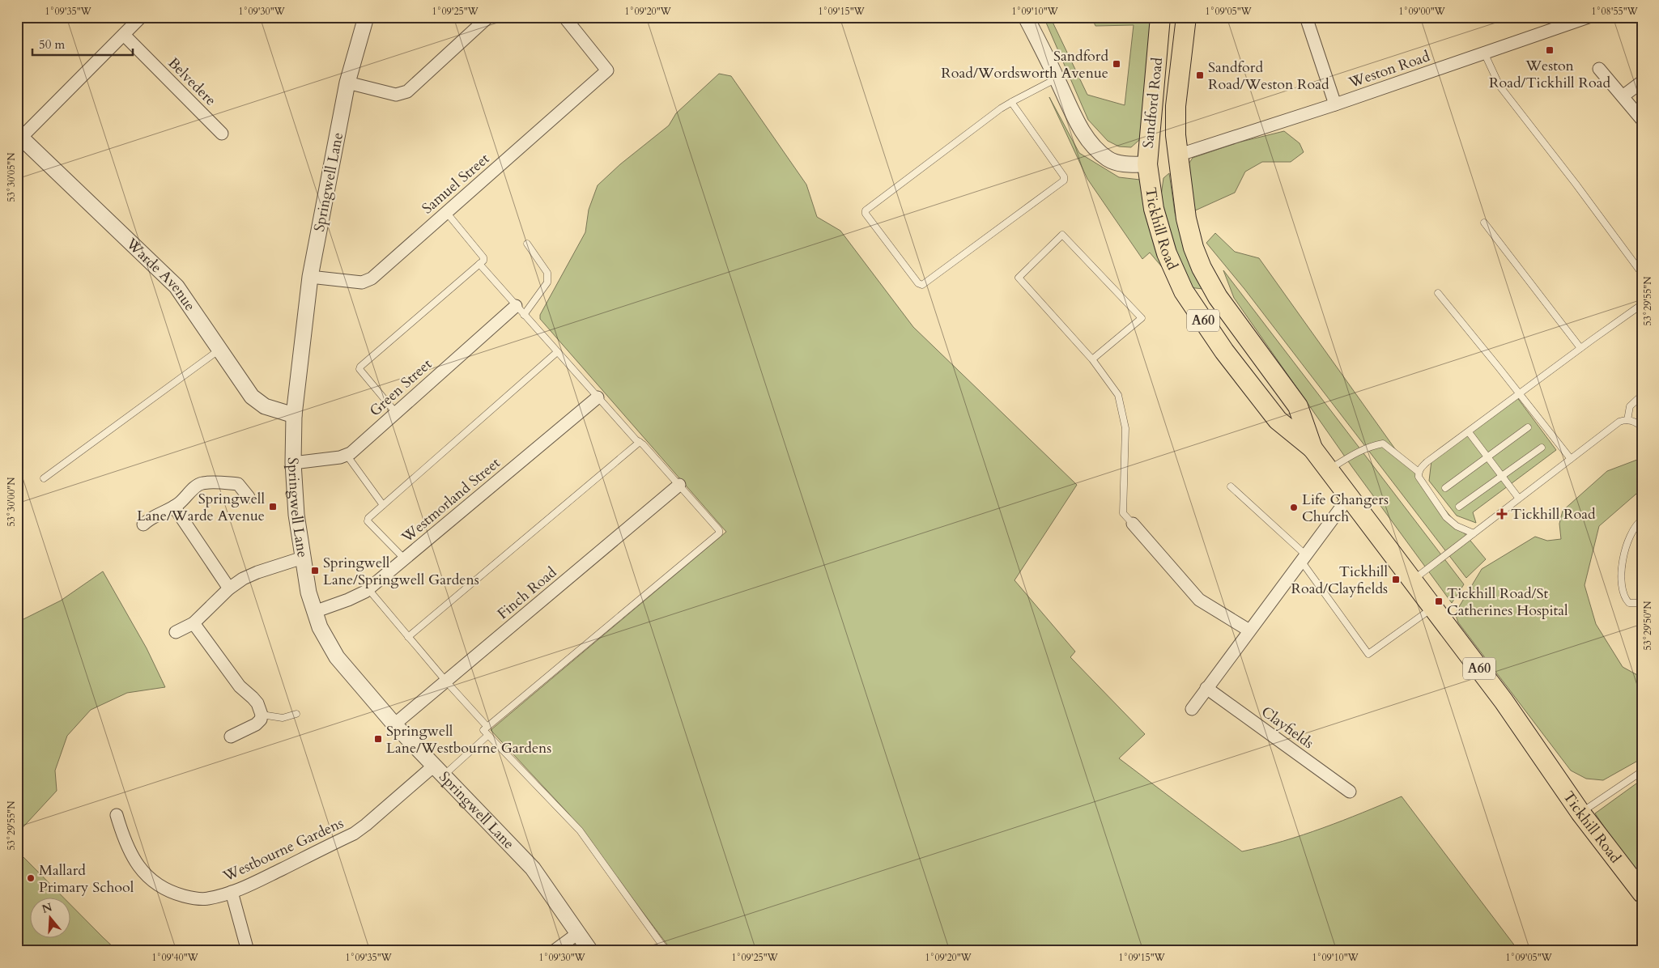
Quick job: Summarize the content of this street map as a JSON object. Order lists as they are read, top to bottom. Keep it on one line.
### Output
{"streets":{"main road":["Sandford Road","Tickhill Road","A60"],"street":["Weston Road","Belvedere","Springwell Lane","Samuel Street","Warde Avenue","Green Street","Westmorland Street","Finch Road","Clayfields","Westbourne Gardens"]},"crossings":[["Weston Road","Sandford Road"],["Weston Road","Tickhill Road"],["Sandford Road","Tickhill Road"],["Springwell Lane","Samuel Street"],["Springwell Lane","Warde Avenue"],["Springwell Lane","Green Street"],["Springwell Lane","Westmorland Street"],["Springwell Lane","Finch Road"],["Springwell Lane","Westbourne Gardens"]],"places":{"transit":["Weston Road/Tickhill Road","Sandford Road/Wordsworth Avenue","Sandford Road/Weston Road","Springwell Lane/Warde Avenue","Springwell Lane/Springwell Gardens","Tickhill Road/Clayfields","Tickhill Road/St Catherines Hospital","Springwell Lane/Westbourne Gardens"],"other":["Life Changers Church","Mallard Primary School"],"health":["Tickhill Road"]},"scale_bar":"50 m","north":"top","coordinates":["1°09'35\"W","1°09'30\"W","1°09'25\"W","1°09'20\"W","1°09'15\"W","1°09'10\"W","1°09'05\"W","1°09'00\"W","1°08'55\"W","53°30'05\"N","53°29'55\"N","53°30'00\"N","53°29'50\"N","1°09'40\"W"]}
